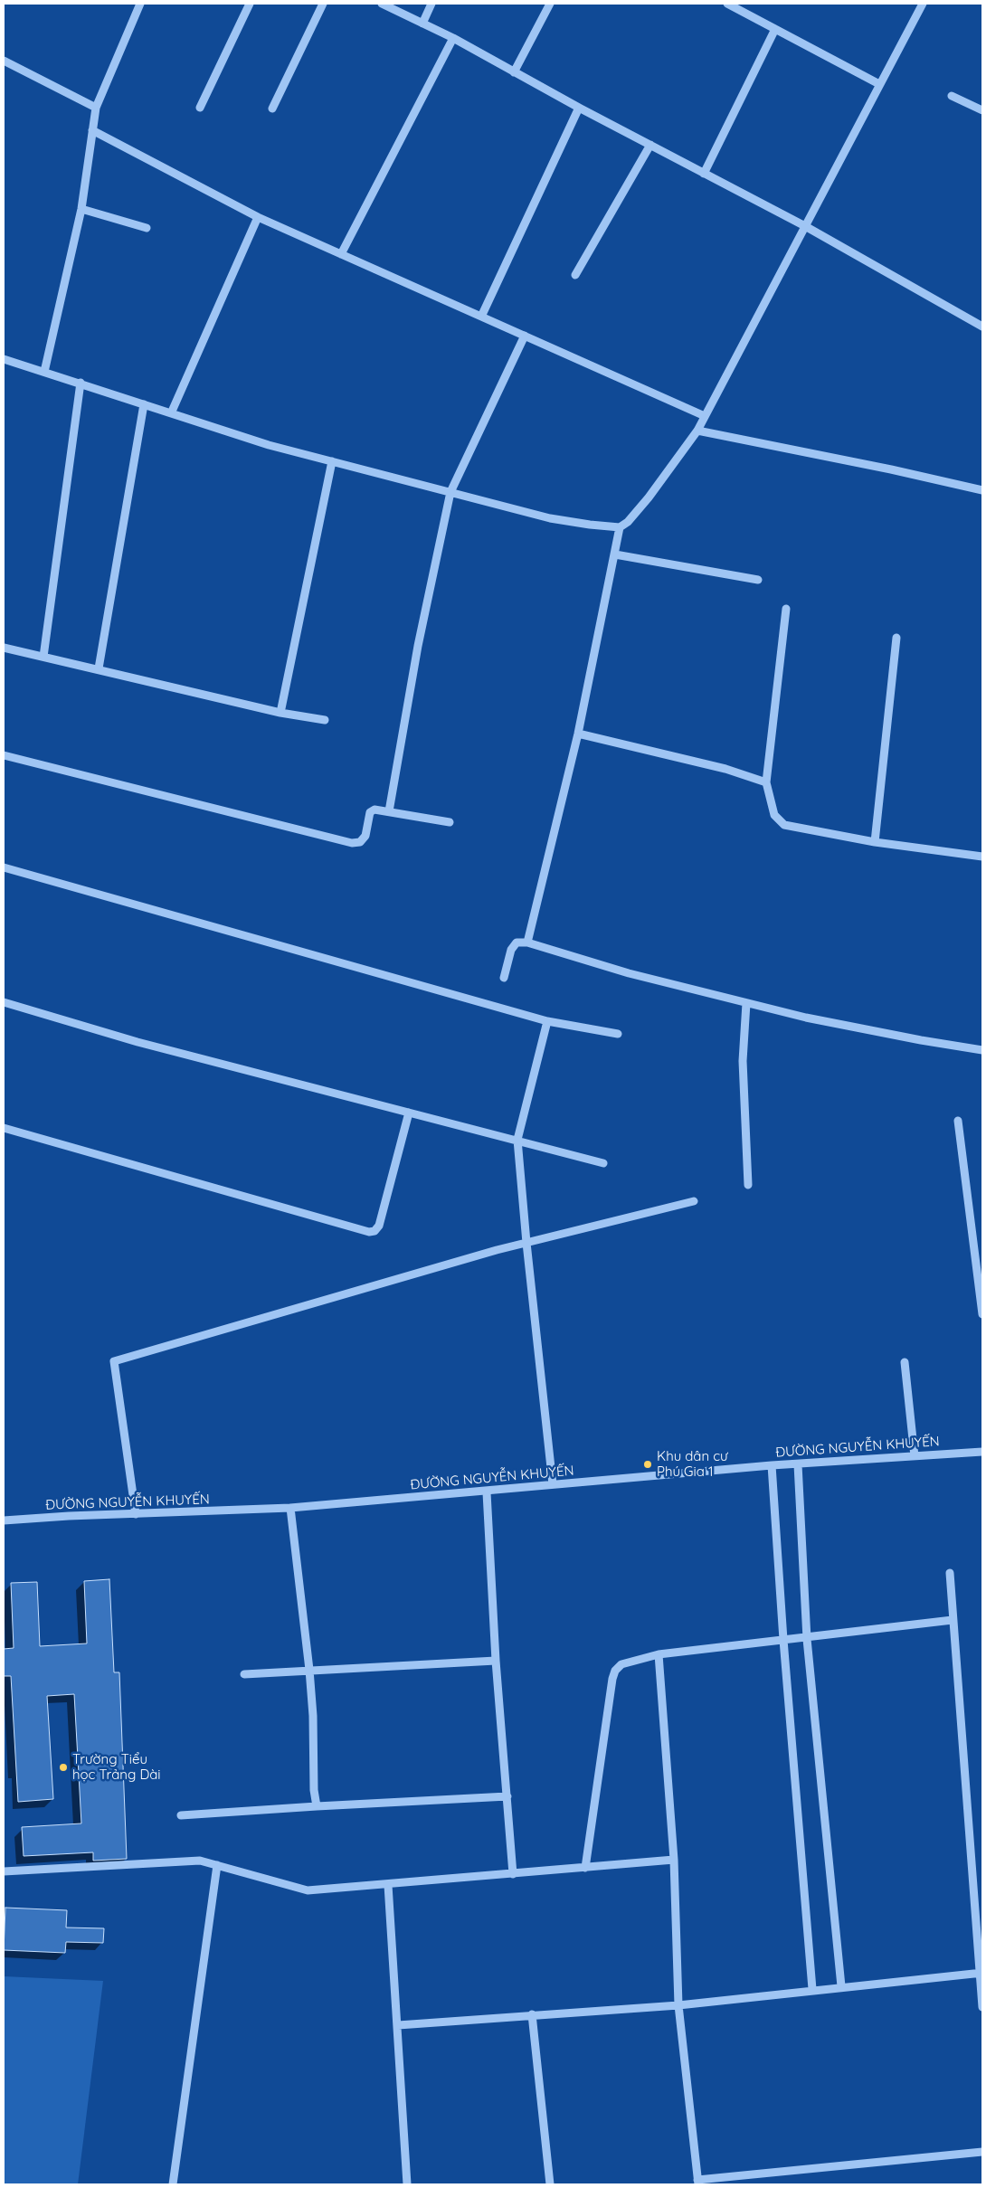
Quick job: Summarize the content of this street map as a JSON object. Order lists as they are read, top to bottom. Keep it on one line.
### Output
{"streets":{"street":["ĐƯỜNG NGUYỄN KHUYẾN"]},"places":["Khu dân cư Phú Gia 1","Trường Tiểu học Trảng Dài"]}
